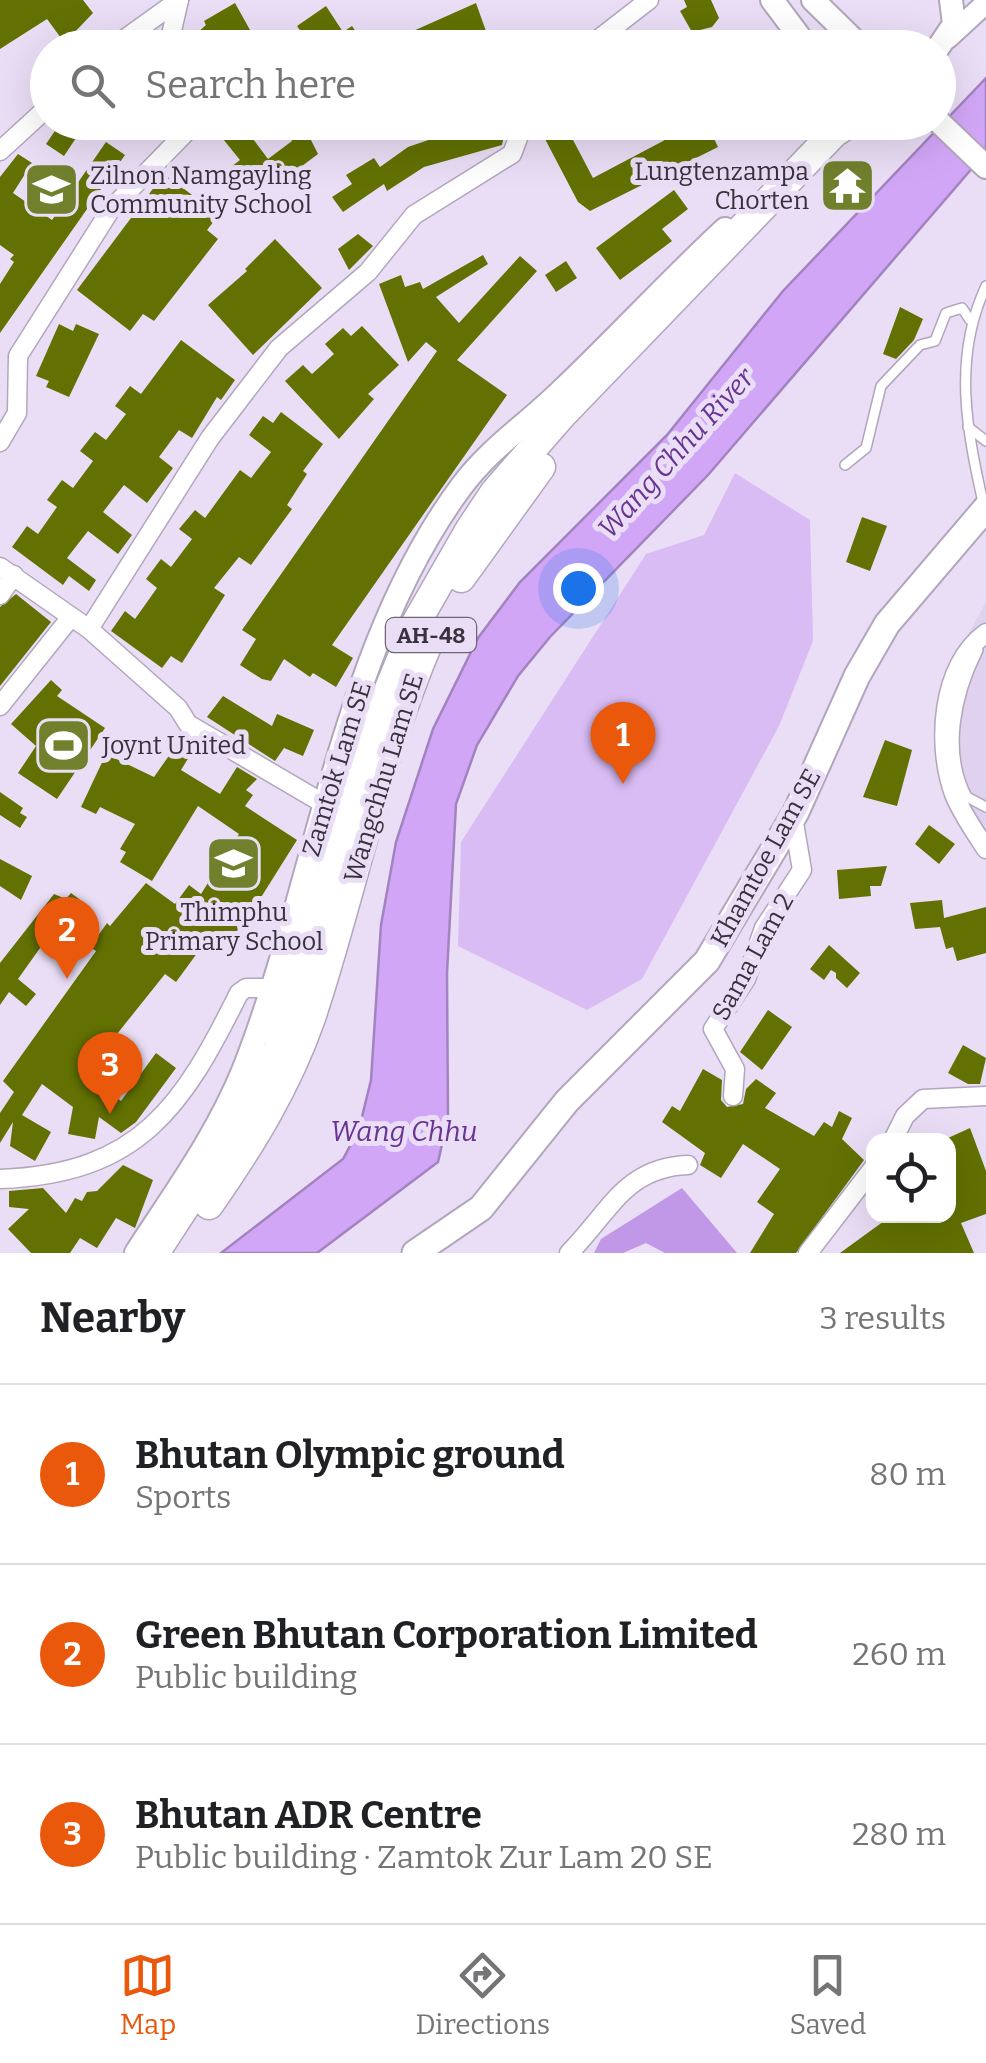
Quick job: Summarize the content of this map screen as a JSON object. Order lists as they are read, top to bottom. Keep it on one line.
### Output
{"streets":{"highway":["AH-48","Wangchhu Lam SE"],"main road":["Zamtok Lam SE","Khamtoe Lam SE"],"street":["Sama Lam 2"]},"crossings":[["Khamtoe Lam SE","Sama Lam 2"]],"water":["Wang Chhu River","Wang Chhu"],"places":{"temple":["Lungtenzampa Chorten"],"school or university":["Zilnon Namgayling Community School","Thimphu Primary School"],"sports":["Joynt United"]},"page":{"search":"Search here","pins":["1","2","3"],"heading":["Nearby","3 results"],"list":[{"mark":"1","name":"Bhutan Olympic ground","note":"Sports","value":"80 m"},{"mark":"2","name":"Green Bhutan Corporation Limited","note":"Public building","value":"260 m"},{"mark":"3","name":"Bhutan ADR Centre","note":"Public building · Zamtok Zur Lam 20 SE","value":"280 m"}],"nav":["Map","Directions","Saved"]}}
